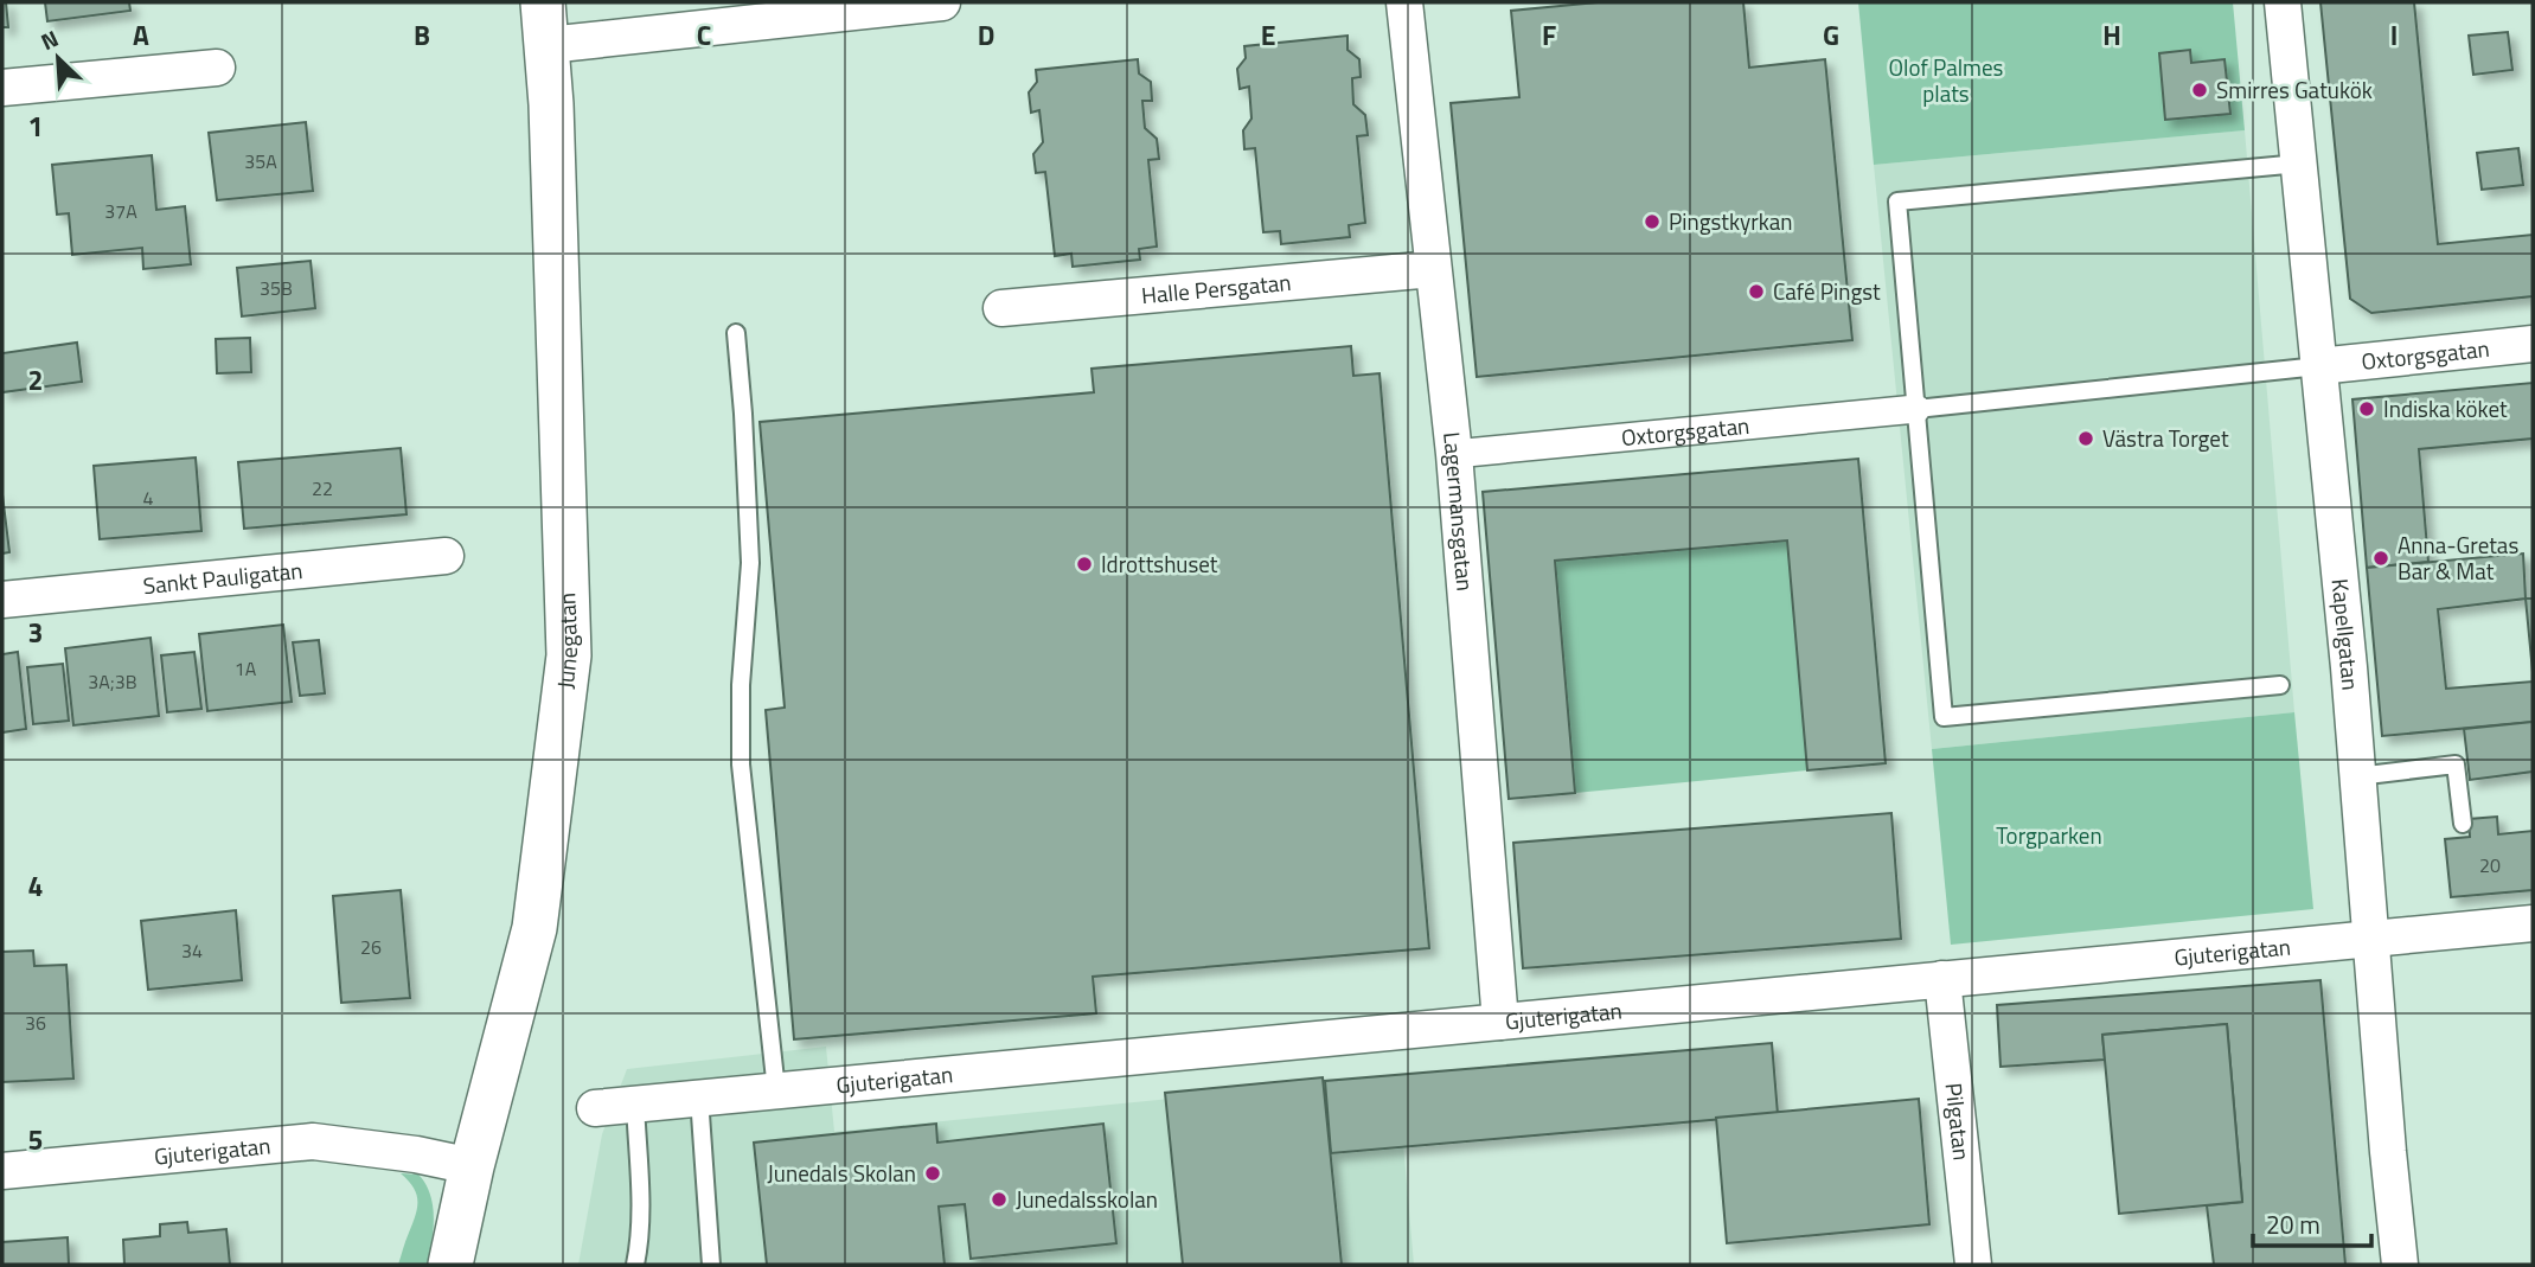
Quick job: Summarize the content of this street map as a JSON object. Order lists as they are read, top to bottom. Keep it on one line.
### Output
{"streets":{"street":["Halle Persgatan","Oxtorgsgatan","Lagermansgatan","Sankt Pauligatan","Kapellgatan","Junegatan","Gjuterigatan","Pilgatan"]},"crossings":[["Halle Persgatan","Lagermansgatan"],["Oxtorgsgatan","Lagermansgatan"],["Oxtorgsgatan","Kapellgatan"],["Lagermansgatan","Gjuterigatan"],["Kapellgatan","Gjuterigatan"],["Junegatan","Gjuterigatan"],["Gjuterigatan","Pilgatan"]],"parks":["Olof Palmes plats","Torgparken"],"places":["Smirres Gatukök","Pingstkyrkan","Café Pingst","Indiska köket","Västra Torget","Anna-Gretas Bar & Mat","Idrottshuset","Junedals Skolan","Junedalsskolan"],"house_numbers":["35A","37A","35B","22","4","1A","3A;3B","20","26","34","36"],"scale_bar":"20 m","north":"top left","grid":{"columns":["A","B","C","D","E","F","G","H","I"],"rows":["1","2","3","4","5"]}}
